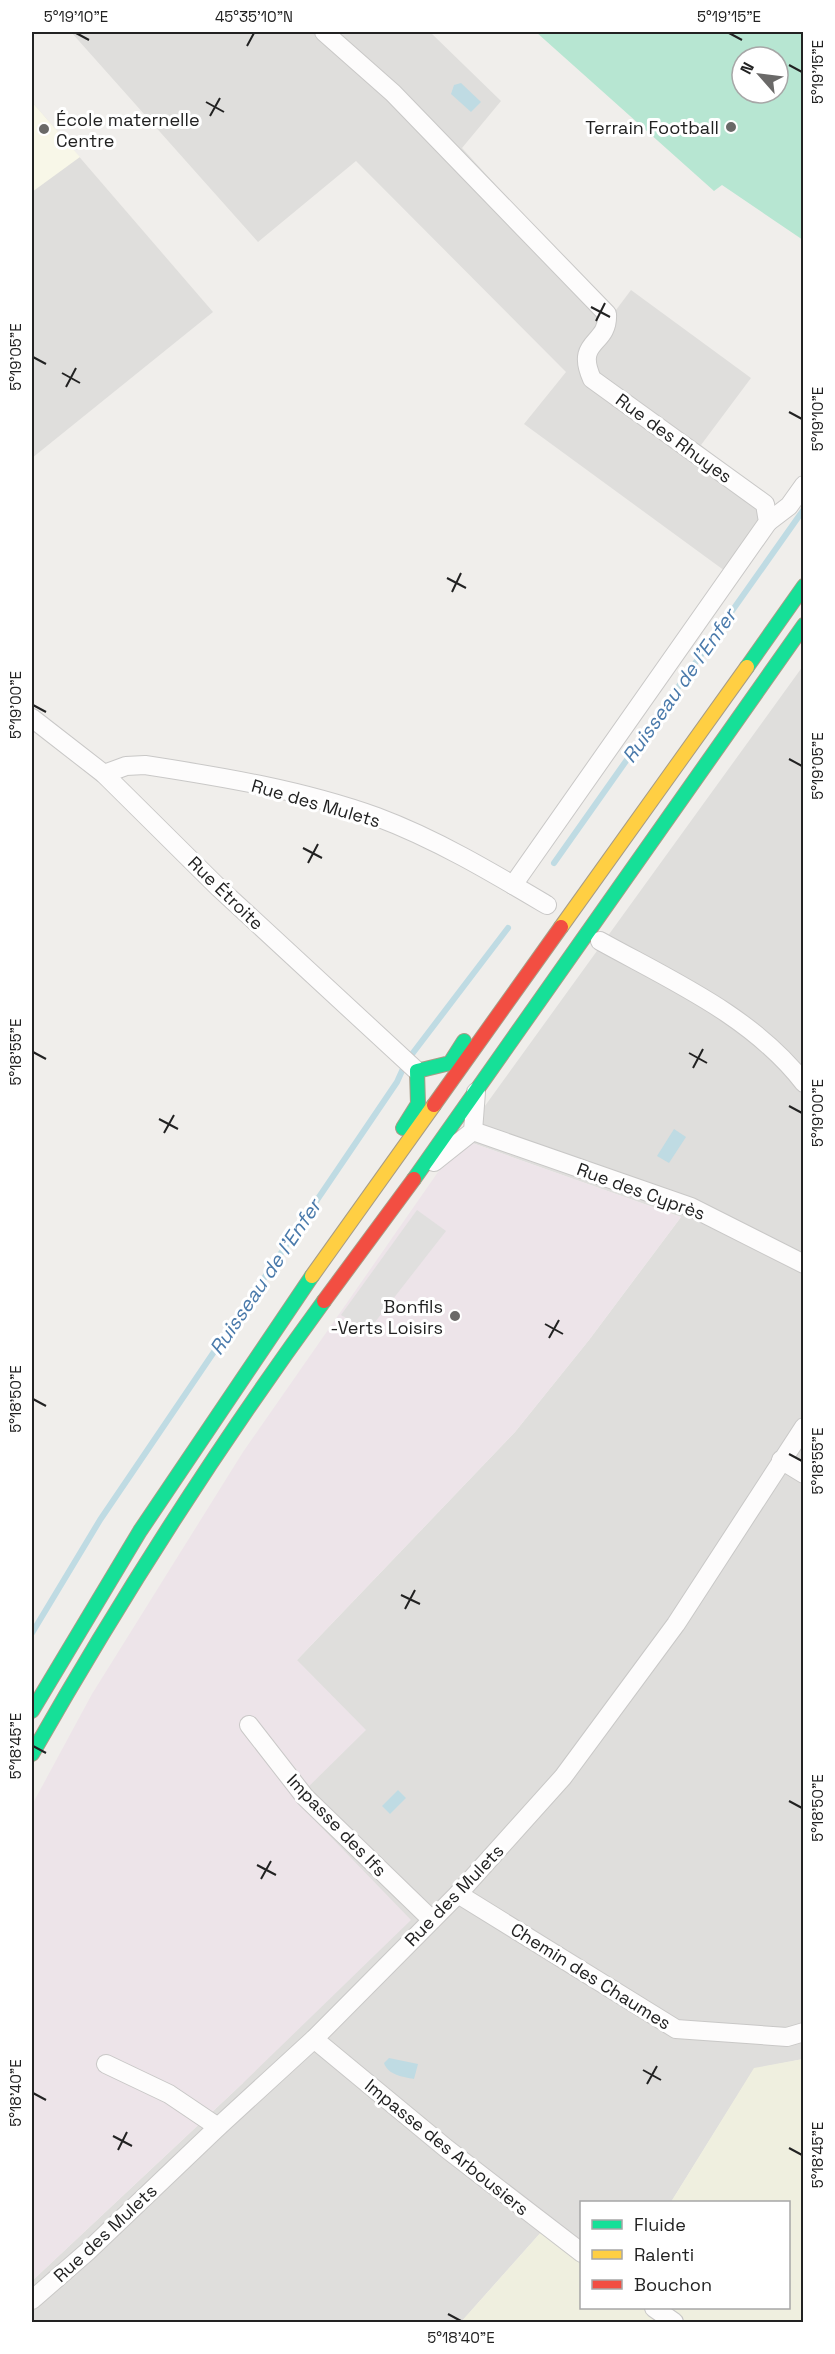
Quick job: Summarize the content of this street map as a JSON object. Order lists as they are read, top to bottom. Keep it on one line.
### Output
{"streets":{"street":["Rue des Rhuyes","Rue des Mulets","Rue Étroite","Rue des Cyprès","Impasse des Ifs","Chemin des Chaumes","Impasse des Arbousiers"]},"crossings":[["Rue des Mulets","Rue Étroite"],["Rue des Mulets","Impasse des Ifs"],["Rue des Mulets","Chemin des Chaumes"],["Rue des Mulets","Impasse des Arbousiers"]],"water":["Ruisseau de l'Enfer"],"places":["Terrain Football","École maternelle Centre","Bonfils -Verts Loisirs"],"legend":["Fluide","Ralenti","Bouchon"],"north":"top left","coordinates":["5°19'10\"E","45°35'10\"N","5°19'15\"E","5°19'05\"E","5°19'00\"E","5°18'55\"E","5°18'50\"E","5°18'45\"E","5°18'40\"E"]}
